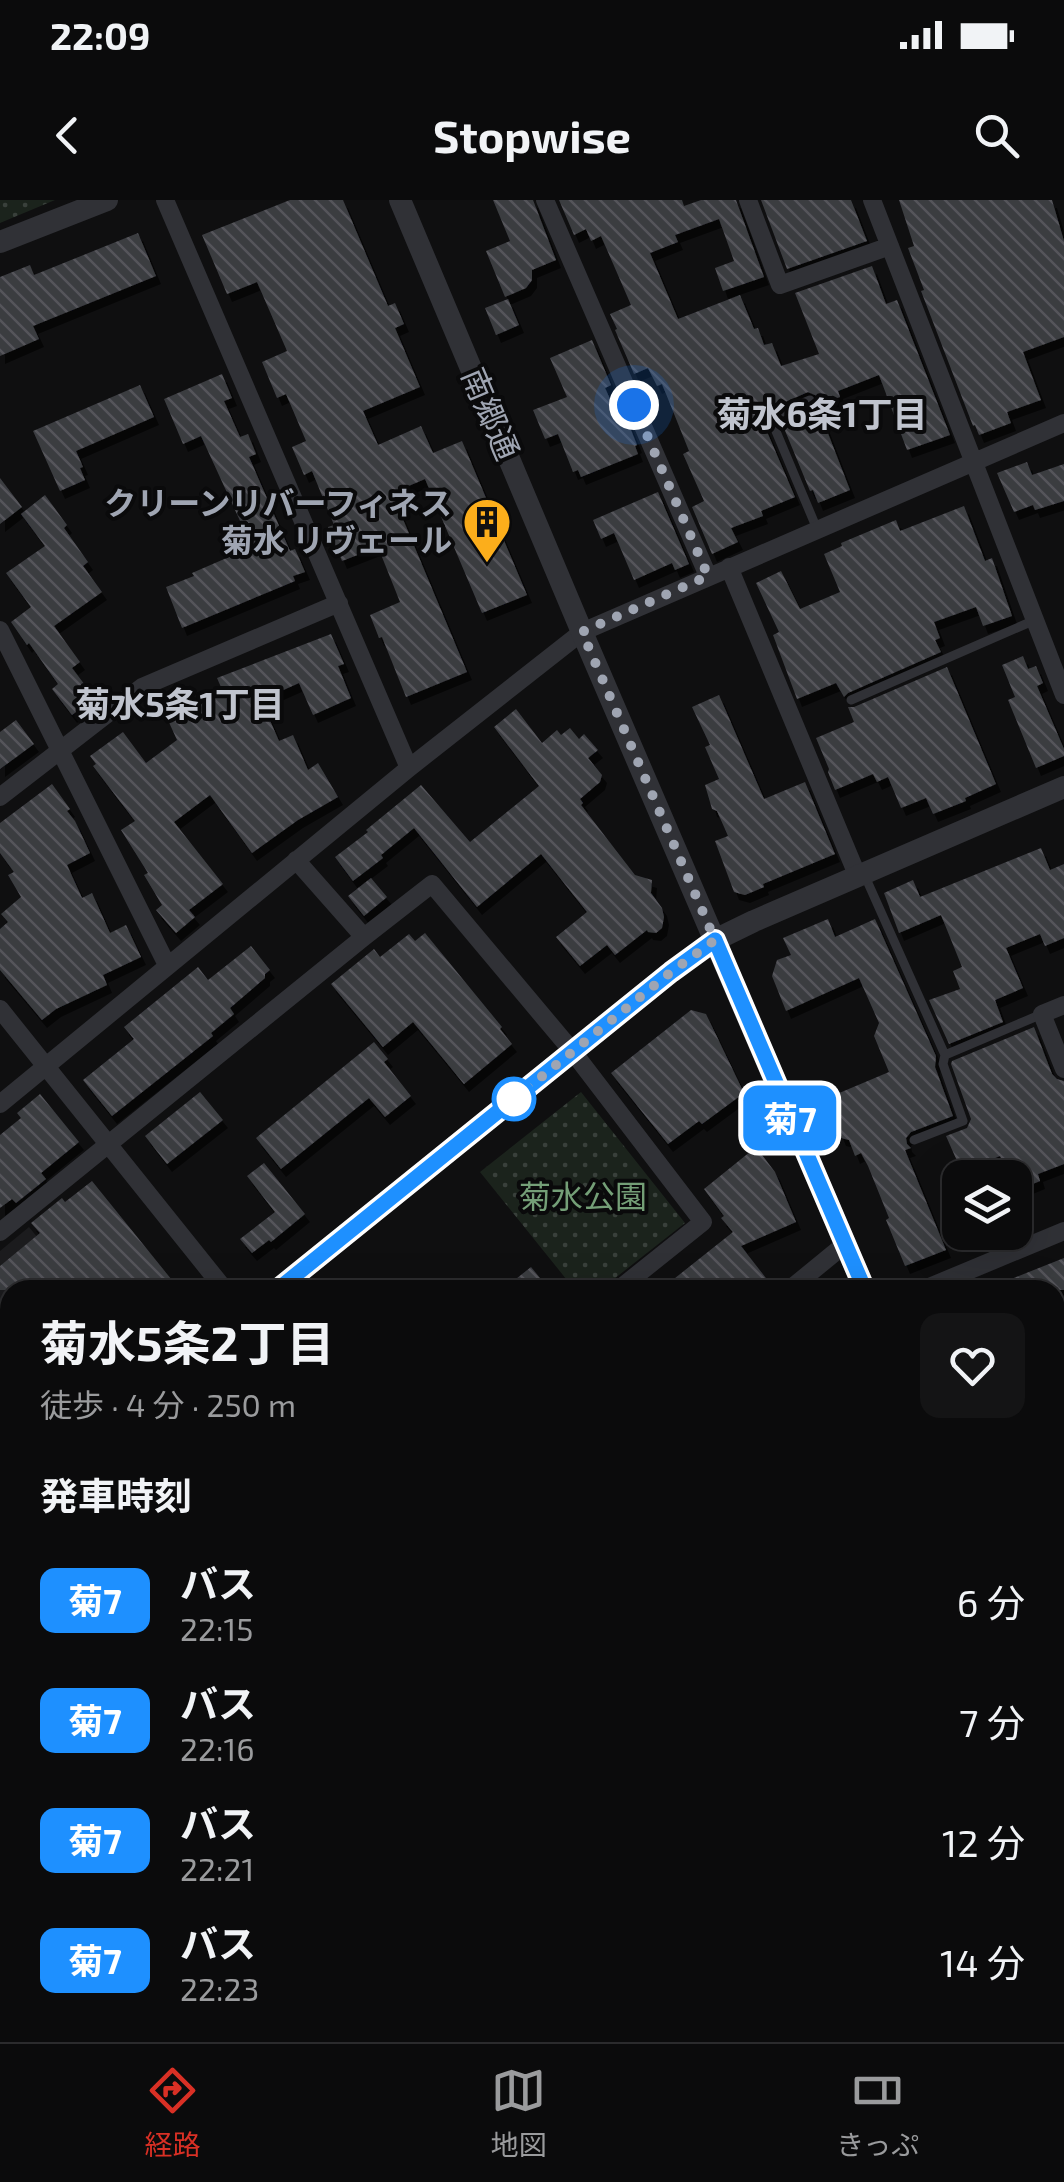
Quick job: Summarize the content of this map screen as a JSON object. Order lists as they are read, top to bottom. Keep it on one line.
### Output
{"streets":{"street":["南郷通"]},"districts":["菊水6条1丁目","菊水5条1丁目"],"parks":["菊水公園"],"places":{"building":["クリーンリバーフィネス 菊水 リヴェール"]},"lines":["bus line 菊7"],"page":{"status":"22:09","header":"Stopwise","on_map":"菊7","heading":[["菊水5条2丁目","徒歩 · 4 分 · 250 m"],"発車時刻"],"list":[{"mark":"菊7","name":"バス","note":"22:15","value":"6 分"},{"mark":"菊7","name":"バス","note":"22:16","value":"7 分"},{"mark":"菊7","name":"バス","note":"22:21","value":"12 分"},{"mark":"菊7","name":"バス","note":"22:23","value":"14 分"}],"tabs":["経路","地図","きっぷ"]}}
